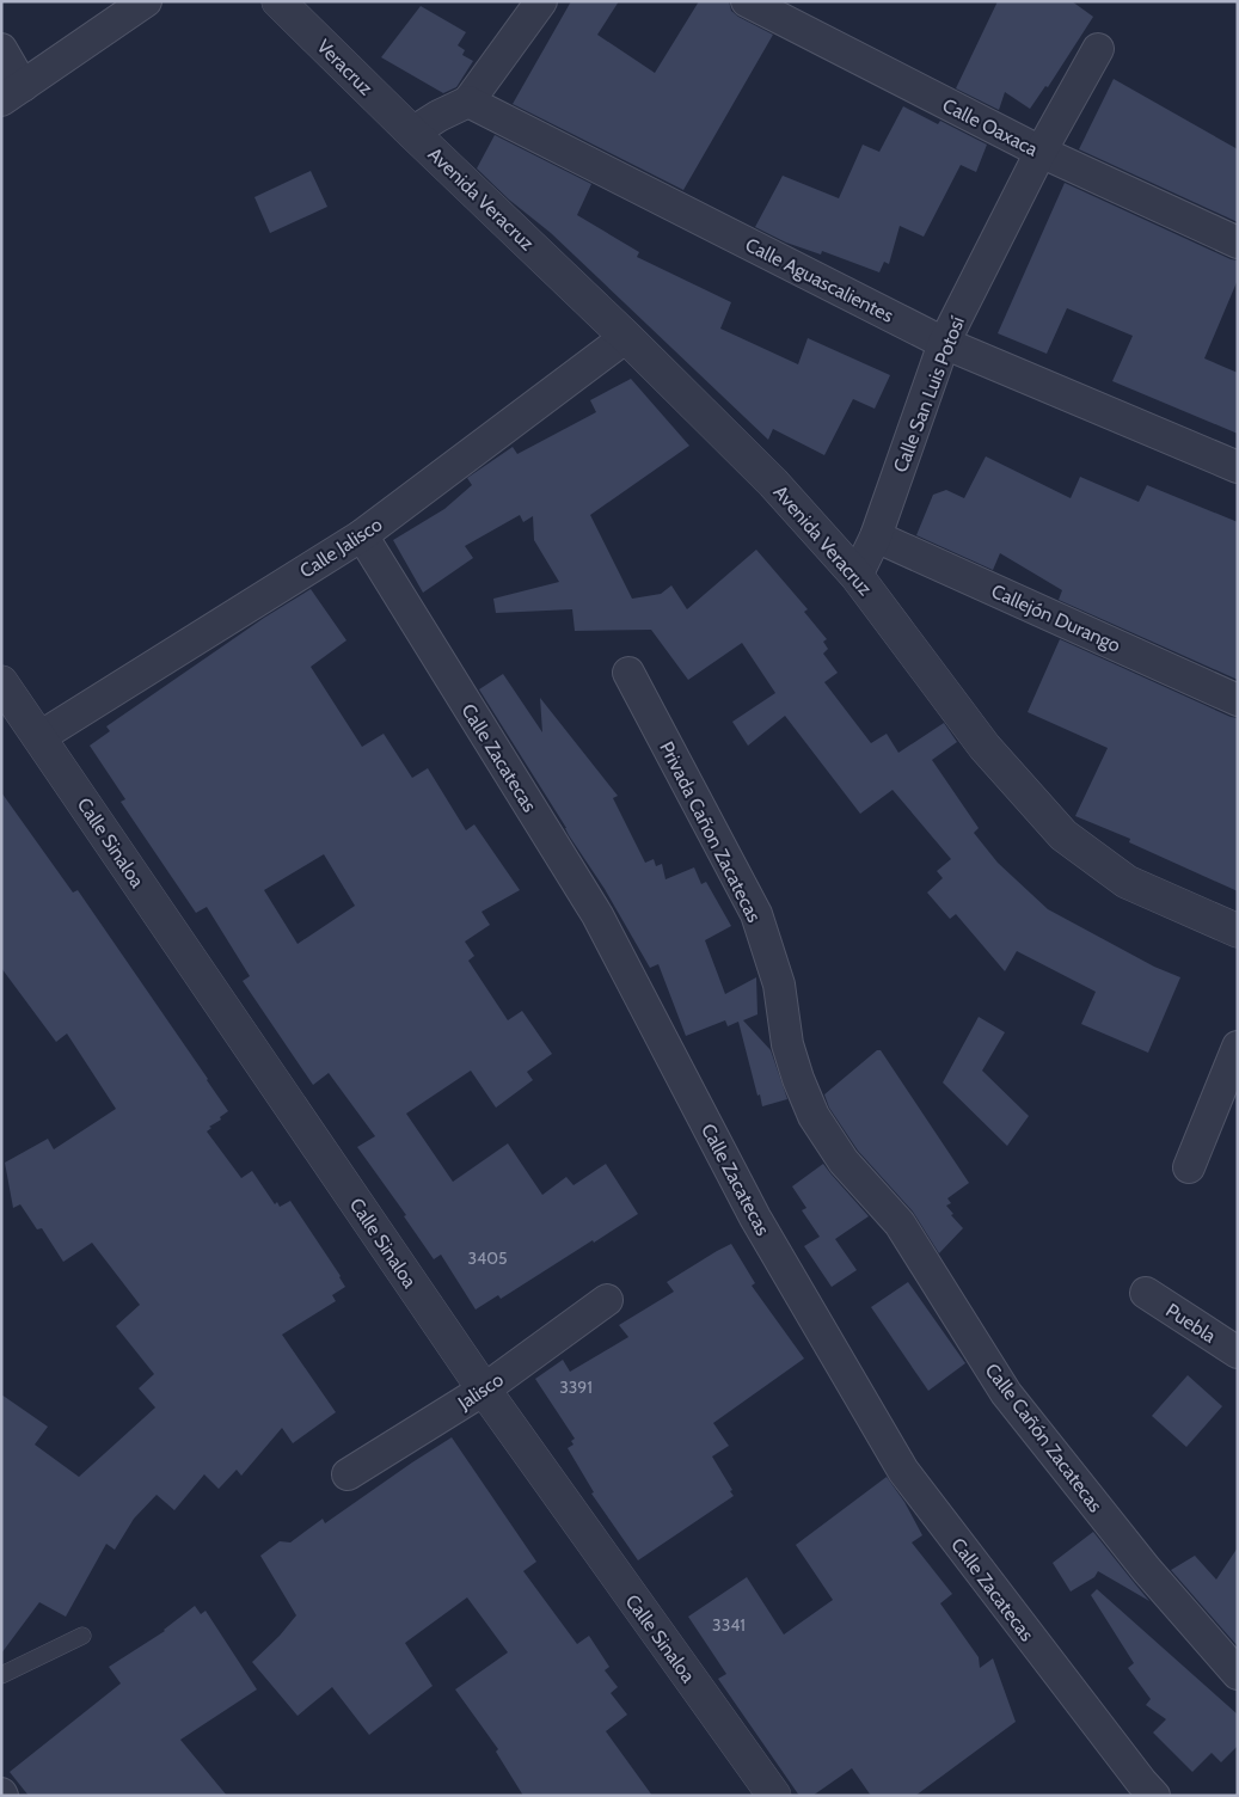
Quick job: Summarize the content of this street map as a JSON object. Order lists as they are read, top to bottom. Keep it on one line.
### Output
{"streets":{"street":["Veracruz","Calle Oaxaca","Avenida Veracruz","Calle Aguascalientes","Calle San Luis Potosí","Calle Jalisco","Callejón Durango","Calle Zacatecas","Privada Cañon Zacatecas","Calle Sinaloa","Puebla","Jalisco","Calle Cañón Zacatecas"]},"crossings":[["Veracruz","Avenida Veracruz"],["Calle Oaxaca","Calle San Luis Potosí"],["Avenida Veracruz","Calle San Luis Potosí"],["Avenida Veracruz","Calle Jalisco"],["Calle Aguascalientes","Calle San Luis Potosí"],["Calle San Luis Potosí","Callejón Durango"],["Calle Jalisco","Calle Zacatecas"],["Calle Jalisco","Calle Sinaloa"],["Privada Cañon Zacatecas","Calle Cañón Zacatecas"],["Calle Sinaloa","Jalisco"]],"house_numbers":["3405","3391","3341"]}
